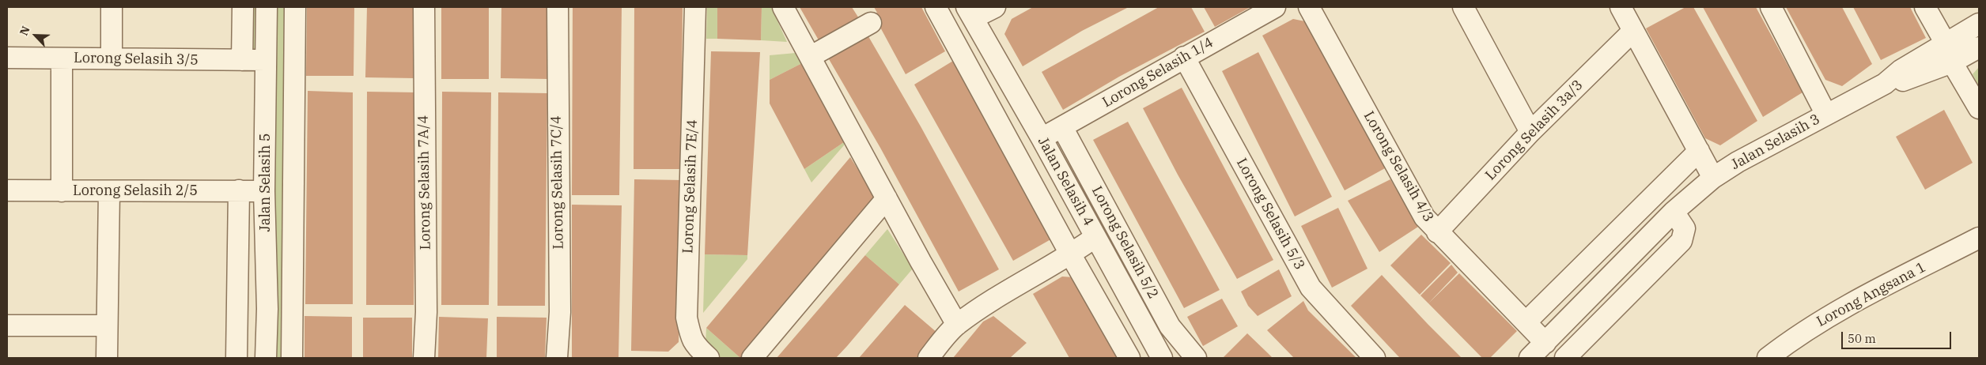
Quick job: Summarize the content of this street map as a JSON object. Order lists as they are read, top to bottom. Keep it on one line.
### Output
{"streets":{"street":["Lorong Selasih 3/5","Lorong Selasih 1/4","Lorong Selasih 3a/3","Jalan Selasih 3","Lorong Selasih 4/3","Jalan Selasih 4","Jalan Selasih 5","Lorong Selasih 7A/4","Lorong Selasih 7C/4","Lorong Selasih 7E/4","Lorong Selasih 2/5","Lorong Selasih 5/3","Lorong Selasih 5/2","Lorong Angsana 1"]},"crossings":[["Lorong Selasih 3/5","Jalan Selasih 5"],["Lorong Selasih 1/4","Jalan Selasih 4"],["Lorong Selasih 1/4","Lorong Selasih 5/3"],["Lorong Selasih 1/4","Lorong Selasih 5/2"],["Lorong Selasih 3a/3","Lorong Selasih 4/3"],["Jalan Selasih 3","Lorong Selasih 4/3"],["Jalan Selasih 5","Lorong Selasih 2/5"]],"scale_bar":"50 m","north":"top left"}
